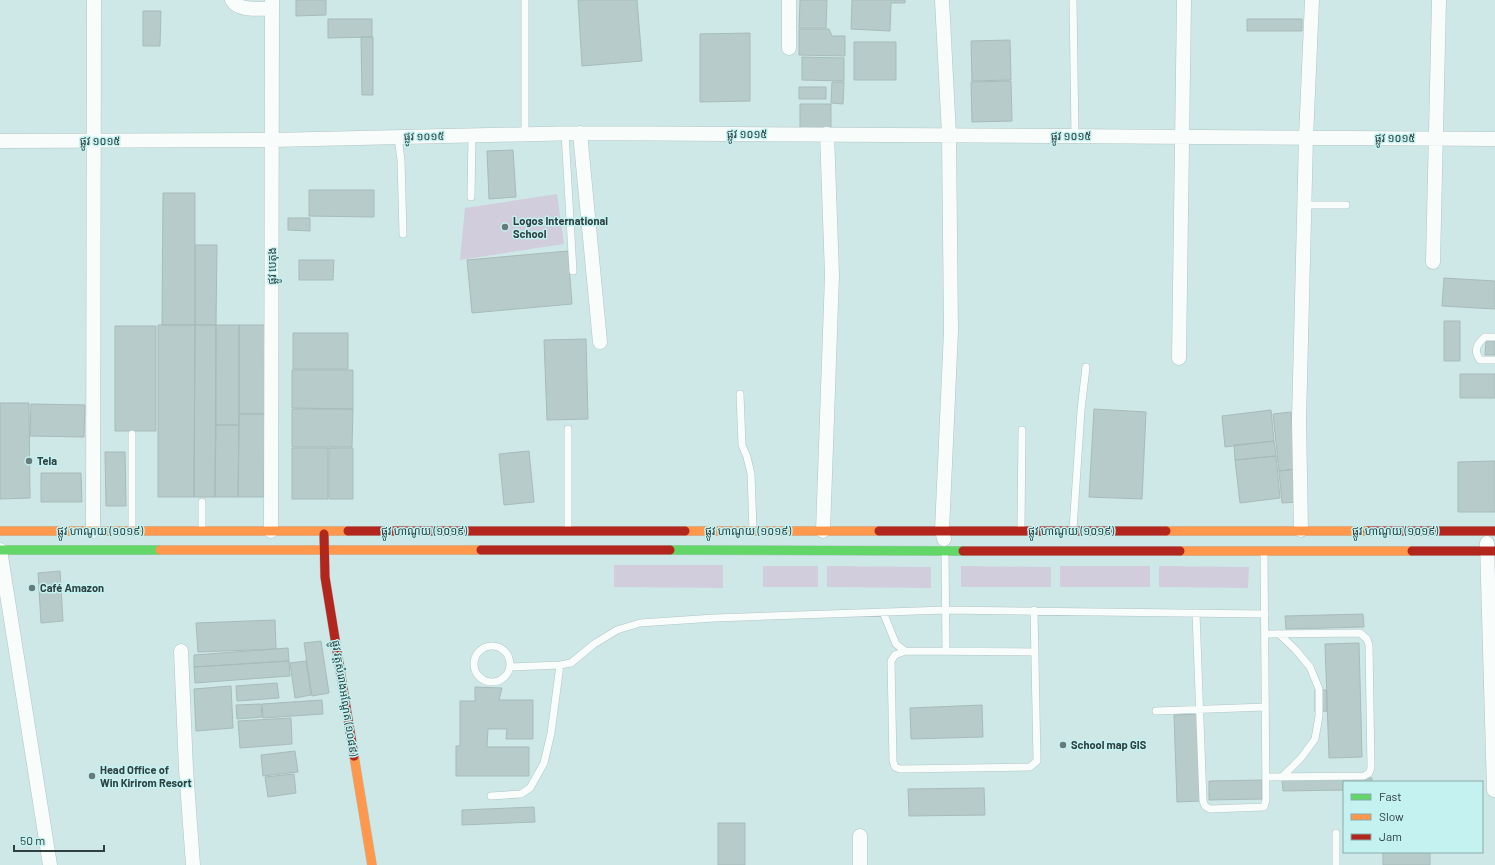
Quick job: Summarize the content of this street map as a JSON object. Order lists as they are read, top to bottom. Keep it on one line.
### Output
{"streets":{"main road":["ផ្លូវ ហាណូយ (១០១៩)","ផ្លូវ វត្តសំរោងអណ្ដែត (១០៨៩)"],"street":["ផ្លូវ ១០១៥","ផ្លូវ បេតុង"]},"crossings":[["ផ្លូវ ១០១៥","ផ្លូវ បេតុង"],["ផ្លូវ បេតុង","ផ្លូវ ហាណូយ (១០១៩)"],["ផ្លូវ ហាណូយ (១០១៩)","ផ្លូវ វត្តសំរោងអណ្ដែត (១០៨៩)"]],"places":["Logos International School","Tela","Café Amazon","School map GIS","Head Office of Win Kirirom Resort"],"legend":["Fast","Slow","Jam"],"scale_bar":"50 m"}
